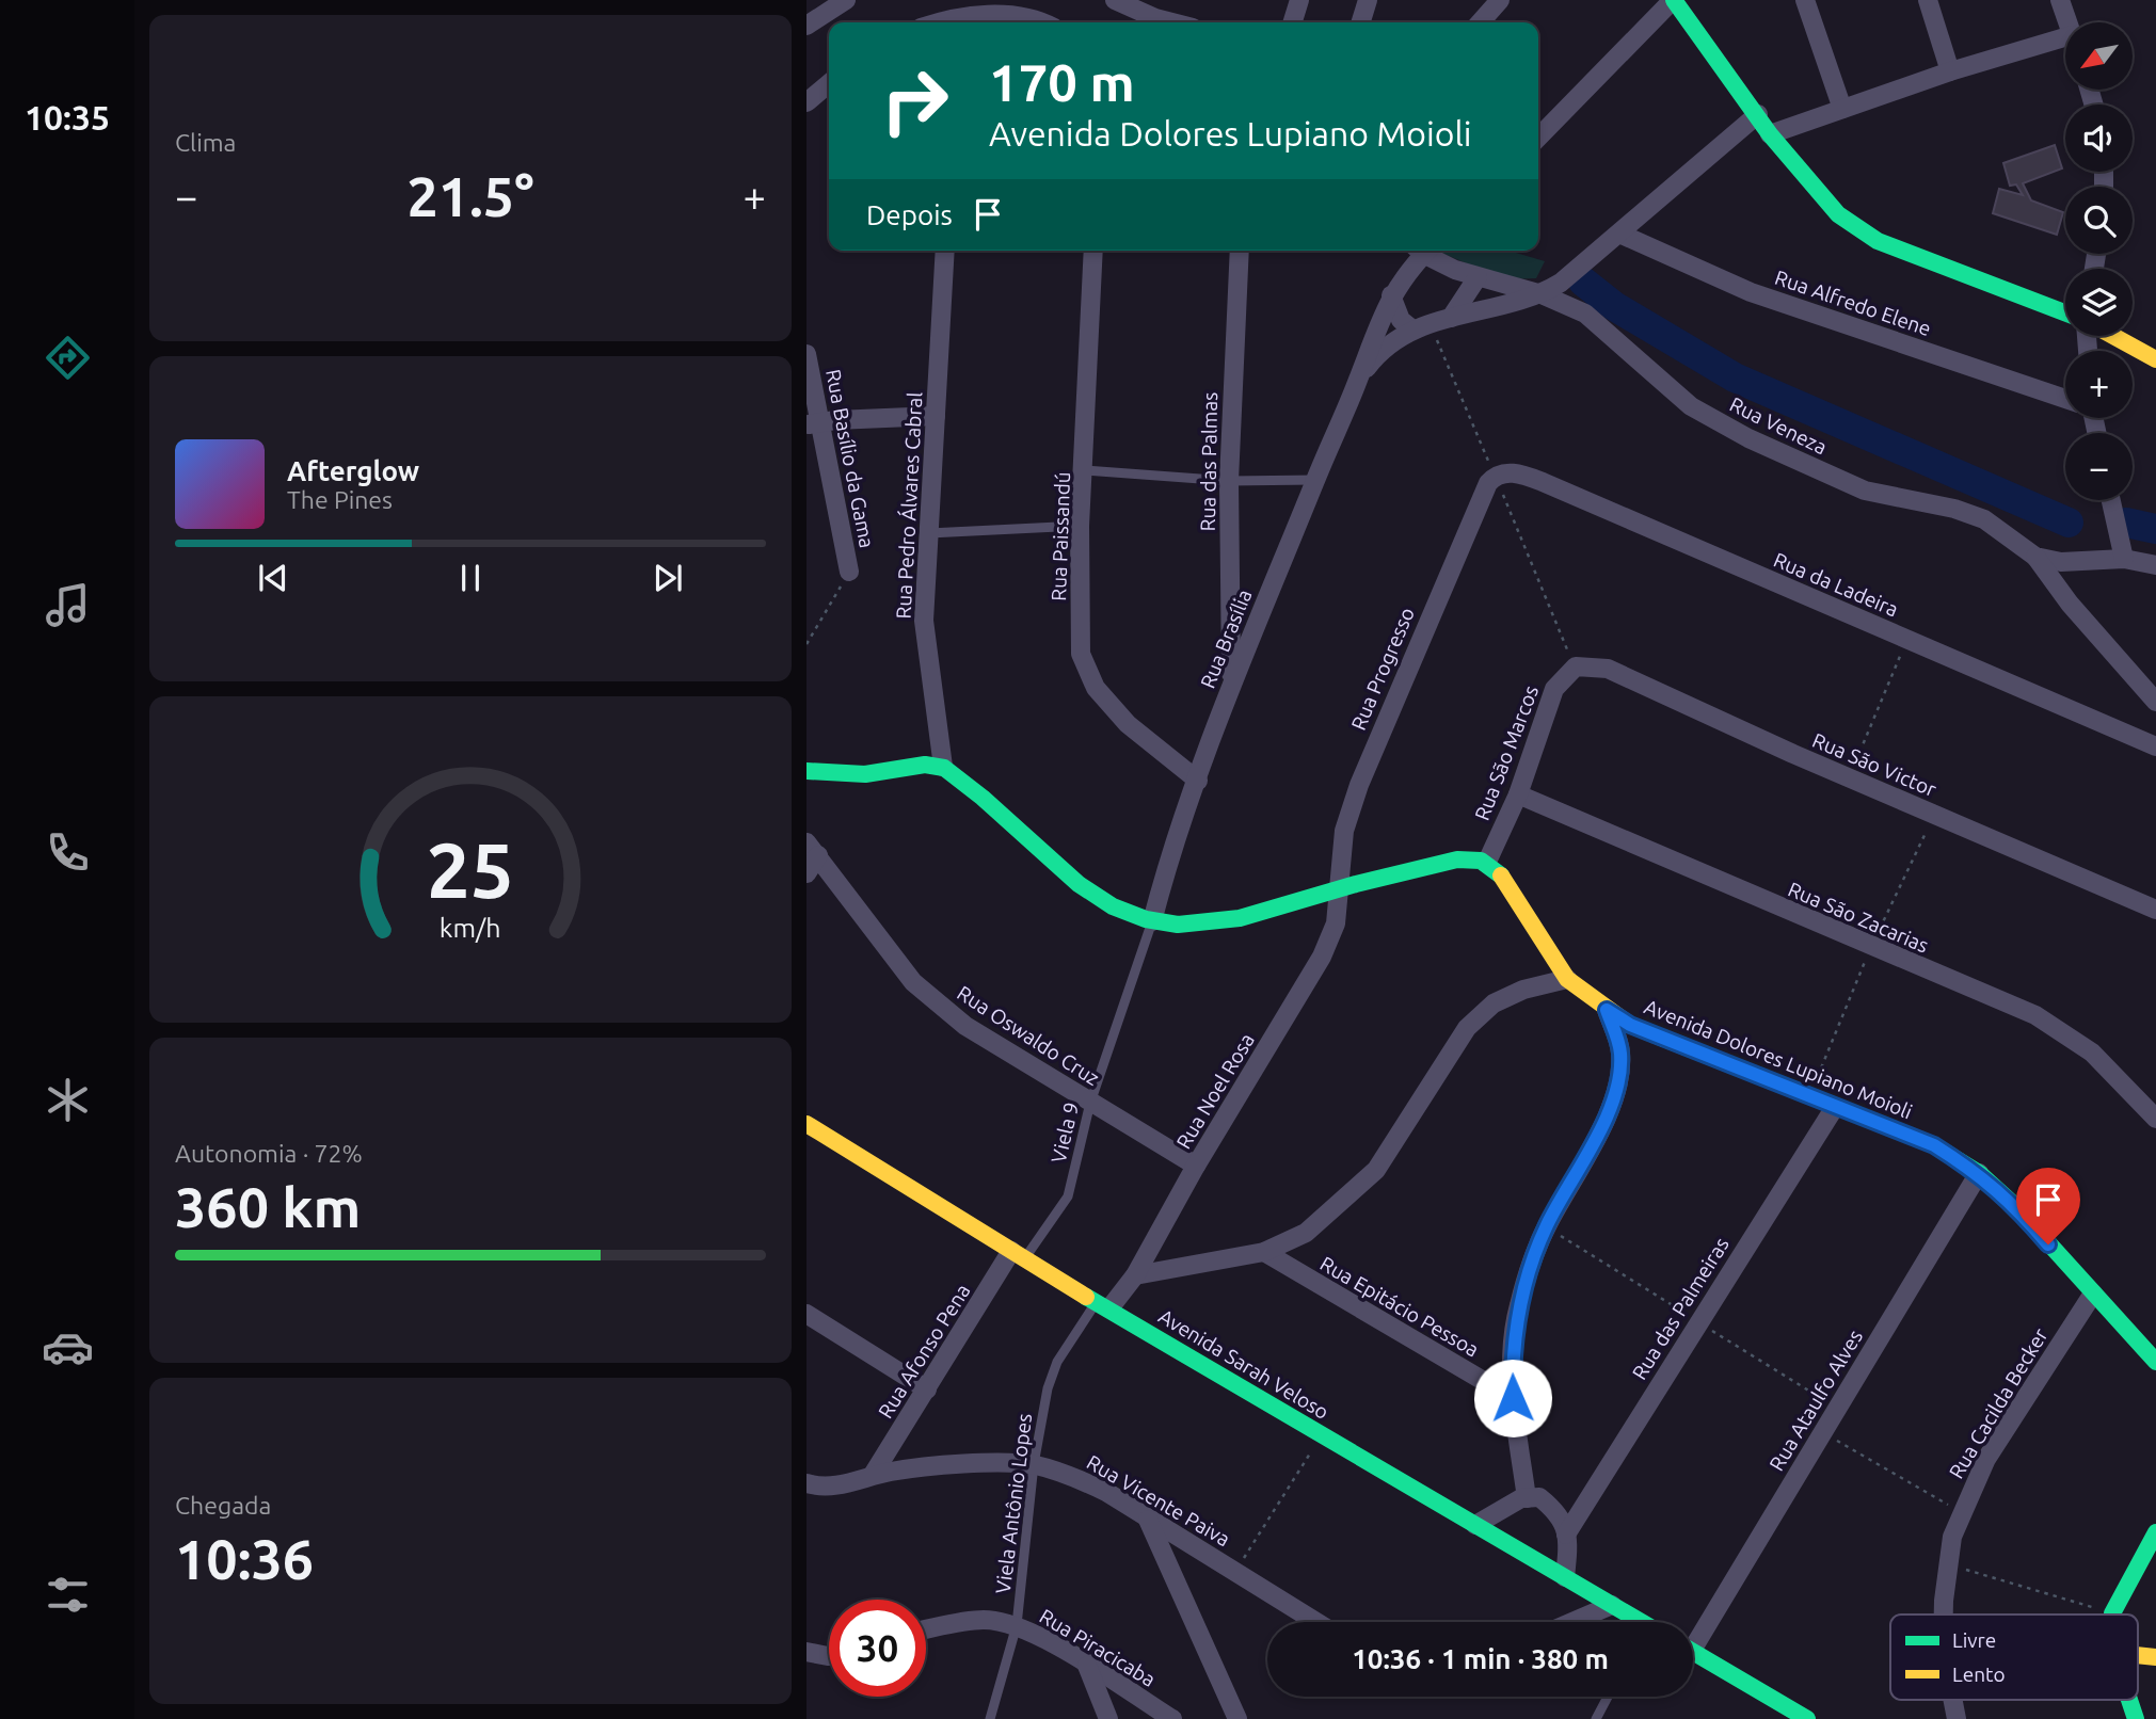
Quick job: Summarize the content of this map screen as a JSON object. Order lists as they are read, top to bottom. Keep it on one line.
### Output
{"streets":{"main road":["Avenida Dolores Lupiano Moioli","Avenida Sarah Veloso"],"street":["Rua Alfredo Elene","Rua Veneza","Rua Basílio da Gama","Rua das Palmas","Rua Pedro Álvares Cabral","Rua Paissandú","Rua da Ladeira","Rua Brasília","Rua Progresso","Rua São Marcos","Rua São Victor","Rua São Zacarias","Rua Oswaldo Cruz","Rua Noel Rosa","Rua Epitácio Pessoa","Rua das Palmeiras","Rua Afonso Pena","Rua Ataulfo Alves","Rua Cacilda Becker","Rua Vicente Paiva","Rua Piracicaba"],"lane":["Viela 9","Viela Antônio Lopes"]},"crossings":[["Rua Veneza","Rua Brasília"],["Rua das Palmas","Rua Brasília"],["Rua Paissandú","Rua Brasília"],["Rua da Ladeira","Rua Progresso"],["Rua Brasília","Viela 9"],["Rua Progresso","Rua Noel Rosa"],["Rua São Marcos","Rua São Victor"],["Rua São Marcos","Rua São Zacarias"],["Rua São Marcos","Avenida Dolores Lupiano Moioli"],["Rua Oswaldo Cruz","Rua Noel Rosa"],["Rua Oswaldo Cruz","Viela 9"],["Avenida Dolores Lupiano Moioli","Rua das Palmeiras"],["Avenida Dolores Lupiano Moioli","Rua Ataulfo Alves"],["Avenida Dolores Lupiano Moioli","Rua Cacilda Becker"],["Rua Noel Rosa","Avenida Sarah Veloso"],["Rua Noel Rosa","Viela Antônio Lopes"],["Viela 9","Rua Afonso Pena"],["Viela 9","Avenida Sarah Veloso"],["Rua Afonso Pena","Avenida Sarah Veloso"],["Rua Afonso Pena","Rua Vicente Paiva"],["Avenida Sarah Veloso","Viela Antônio Lopes"],["Rua Vicente Paiva","Viela Antônio Lopes"],["Viela Antônio Lopes","Rua Piracicaba"]],"legend":["Livre","Lento"],"north":"bottom left","page":{"tabs":"10:35","tile":["Clima",["Autonomia · 72%","360 km"],["Chegada","10:36"]],"map_buttons":["+","−"],"turn":["170 m","Avenida Dolores Lupiano Moioli"],"heat":["−","21.5°","+"],"then":"Depois","song":["Afterglow","The Pines"],"limit":"30","trip":"10:36 · 1 min · 380 m","gauge":["25","km/h"]}}
